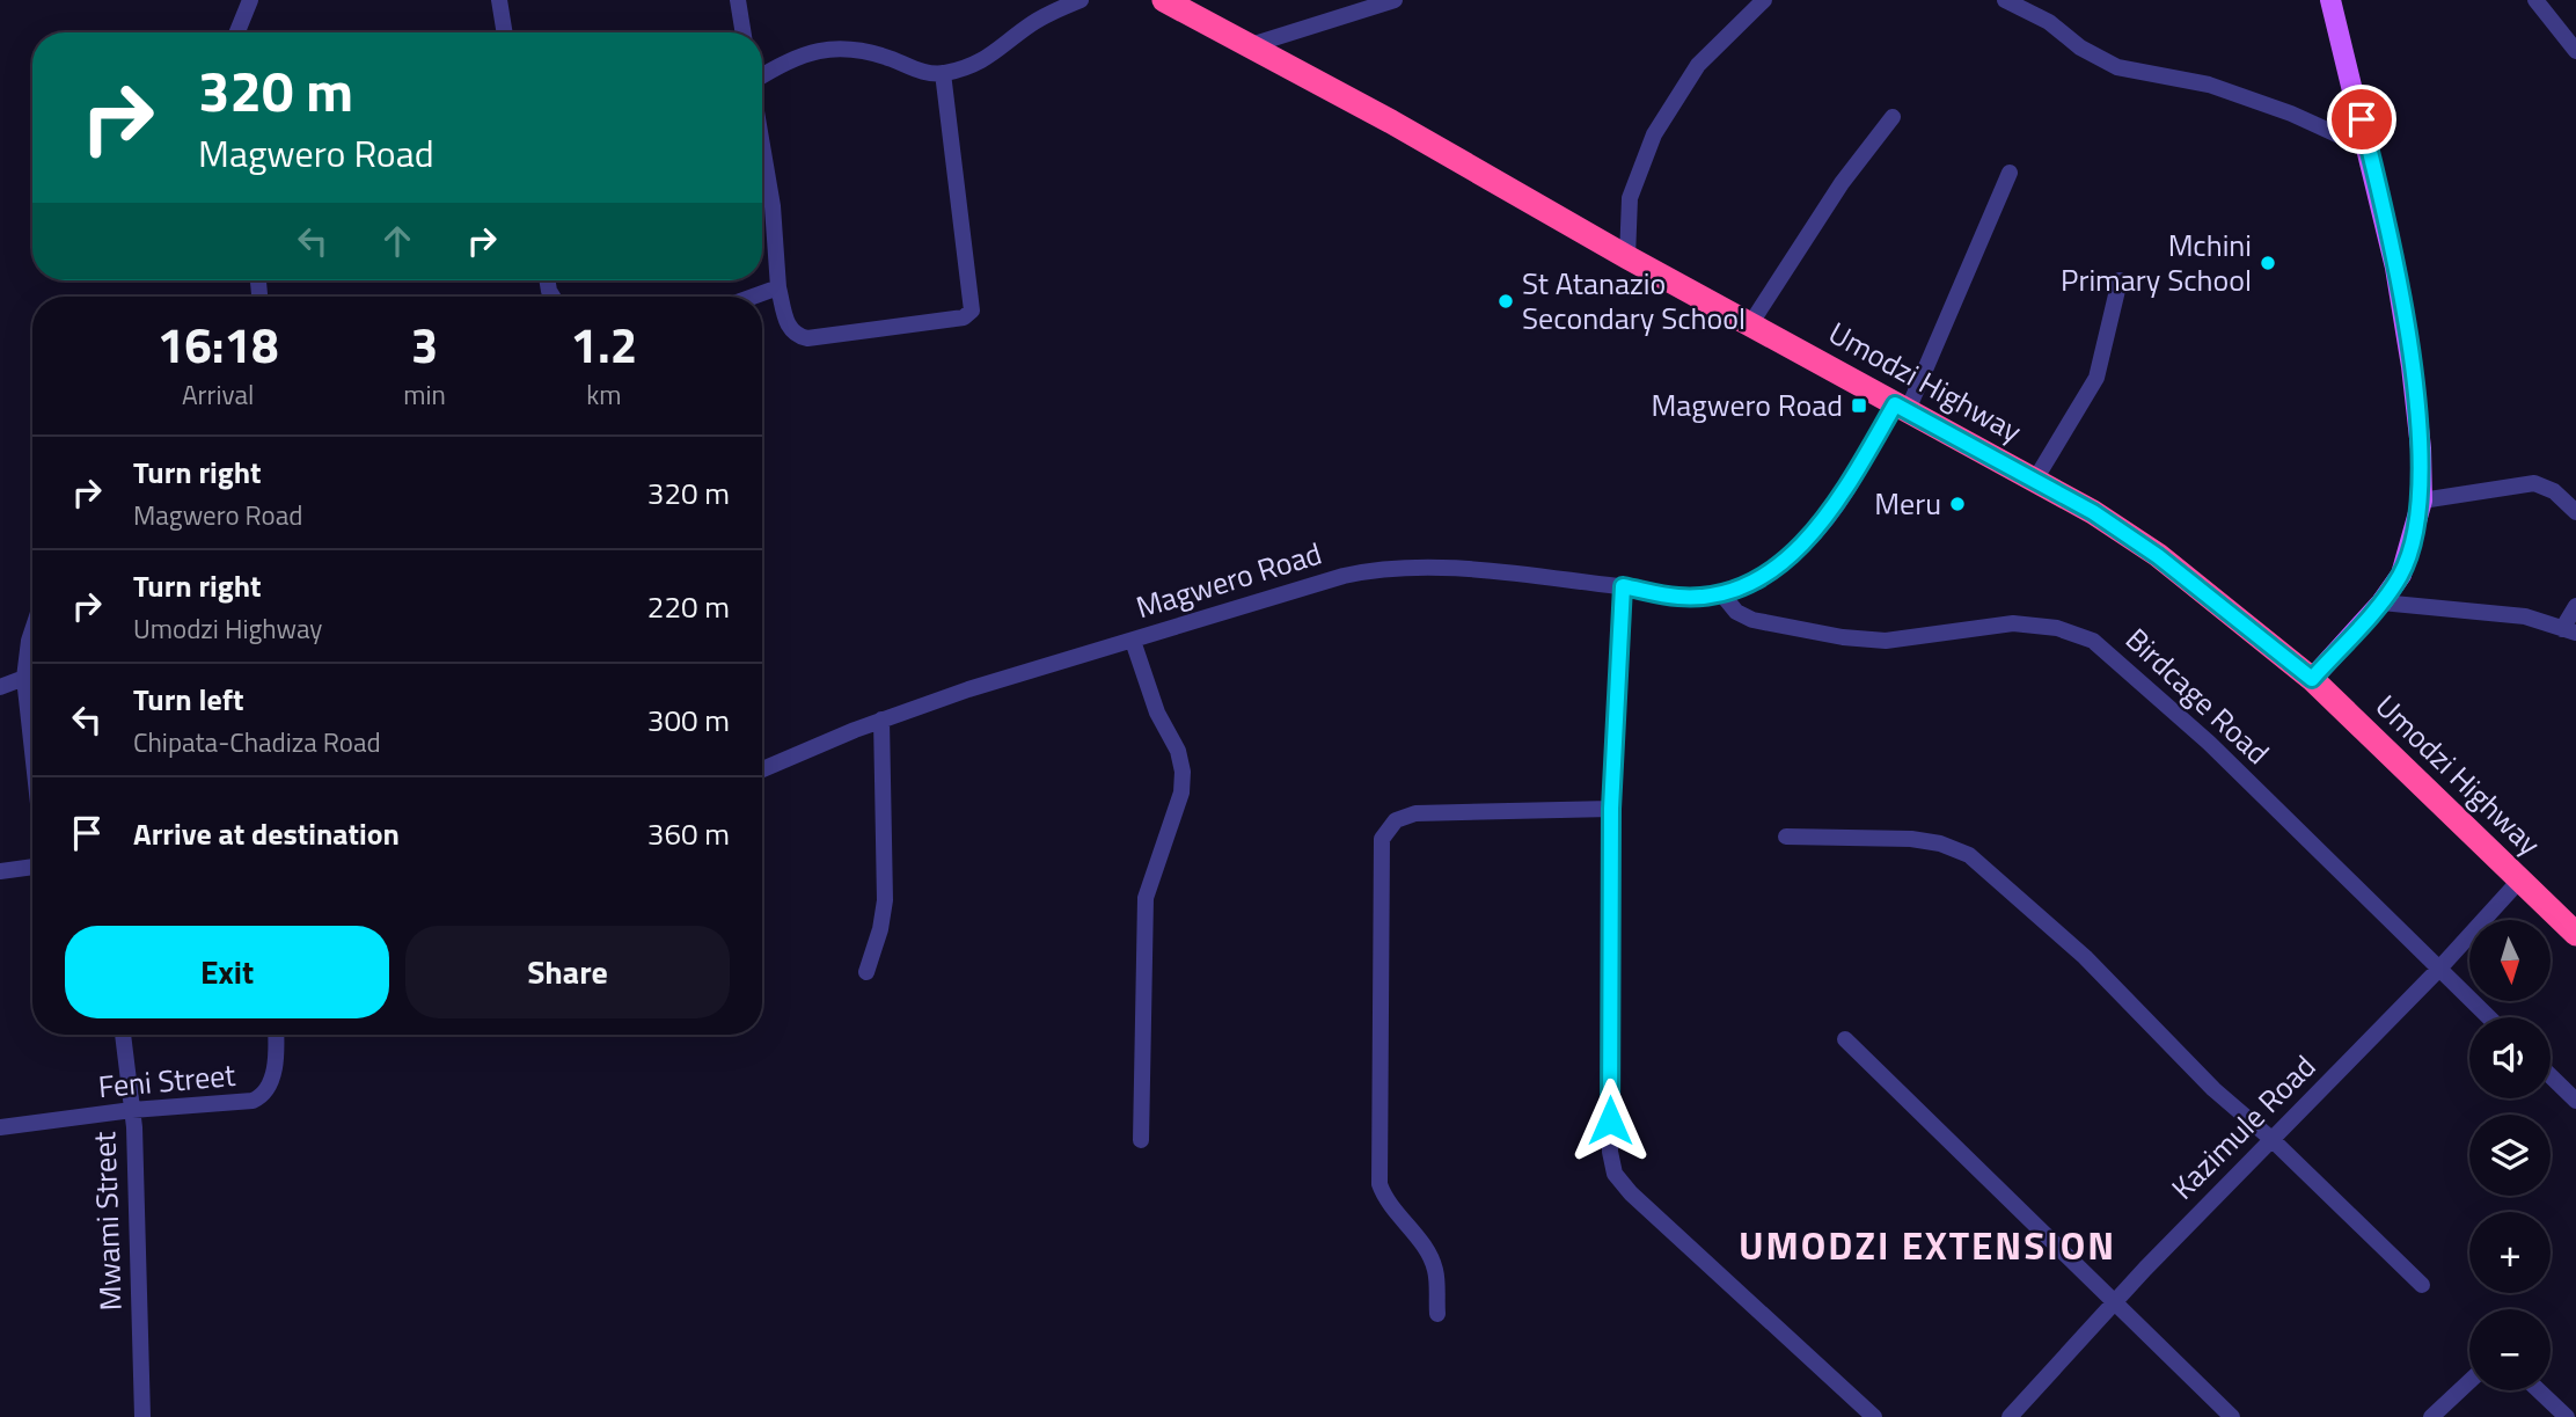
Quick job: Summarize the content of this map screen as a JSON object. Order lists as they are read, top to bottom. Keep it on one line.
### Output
{"streets":{"highway":["Umodzi Highway"],"street":["Magwero Road","Birdcage Road","Feni Street","Kazimule Road","Mwami Street"]},"crossings":[["Umodzi Highway","Magwero Road"],["Umodzi Highway","Kazimule Road"],["Magwero Road","Birdcage Road"],["Birdcage Road","Kazimule Road"],["Feni Street","Mwami Street"]],"districts":["UMODZI EXTENSION"],"places":{"other":["Mchini Primary School","St Atanazio Secondary School","Meru"],"transit":["Magwero Road"]},"north":"bottom","page":{"turn":["320 m","Magwero Road"],"eta":["16:18","Arrival","3","min","1.2","km"],"list":[{"name":"Turn right","note":"Magwero Road","value":"320 m"},{"name":"Turn right","note":"Umodzi Highway","value":"220 m"},{"name":"Turn left","note":"Chipata-Chadiza Road","value":"300 m"},{"name":"Arrive at destination","value":"360 m"}],"buttons":["Exit","Share"],"map_buttons":["+","−"]}}
